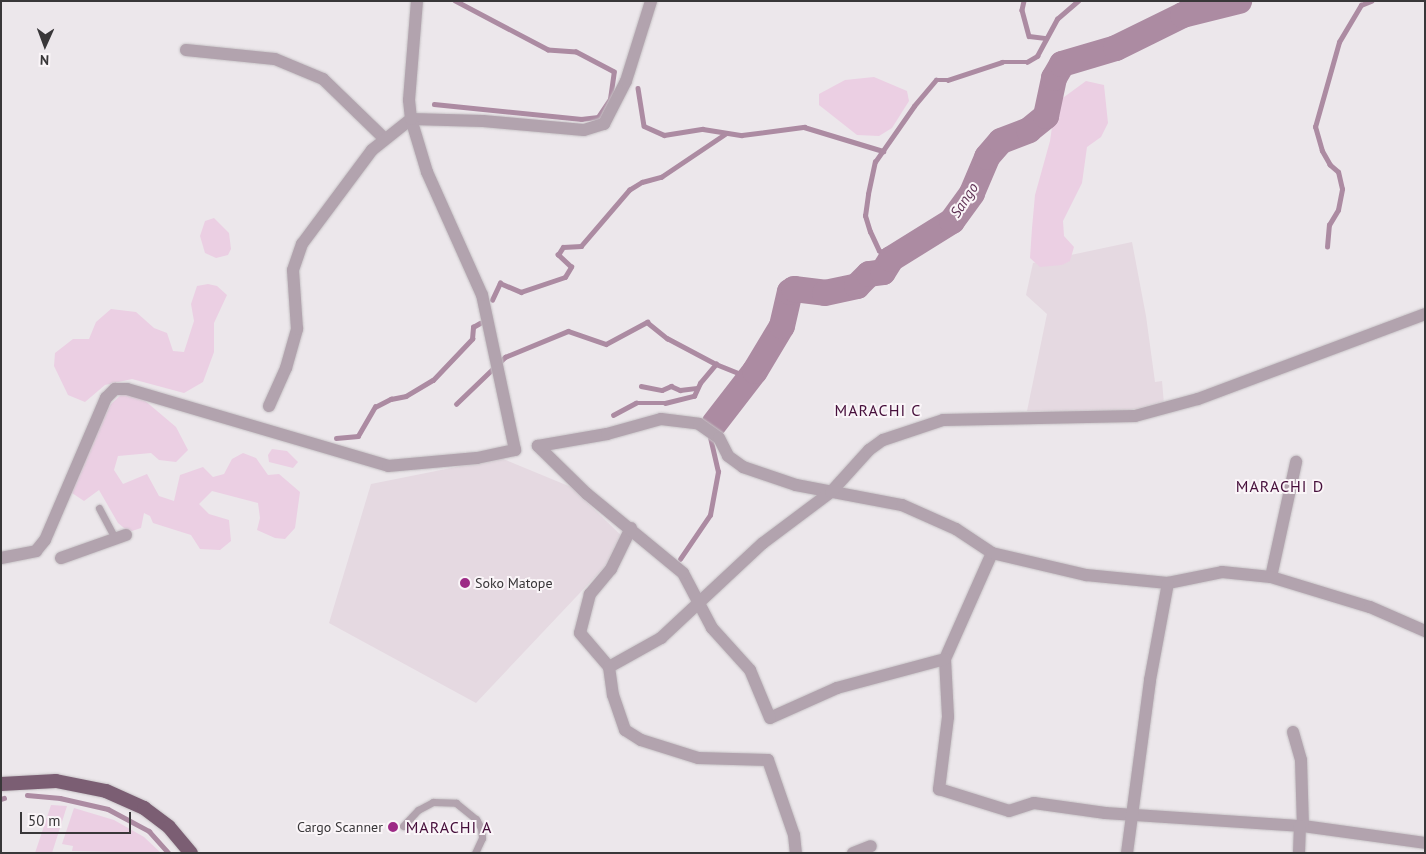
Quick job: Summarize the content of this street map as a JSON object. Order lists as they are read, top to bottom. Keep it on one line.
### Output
{"districts":["MARACHI C","MARACHI D","MARACHI A"],"water":["Sango"],"places":["Soko Matope","Cargo Scanner"],"scale_bar":"50 m","north":"bottom"}
